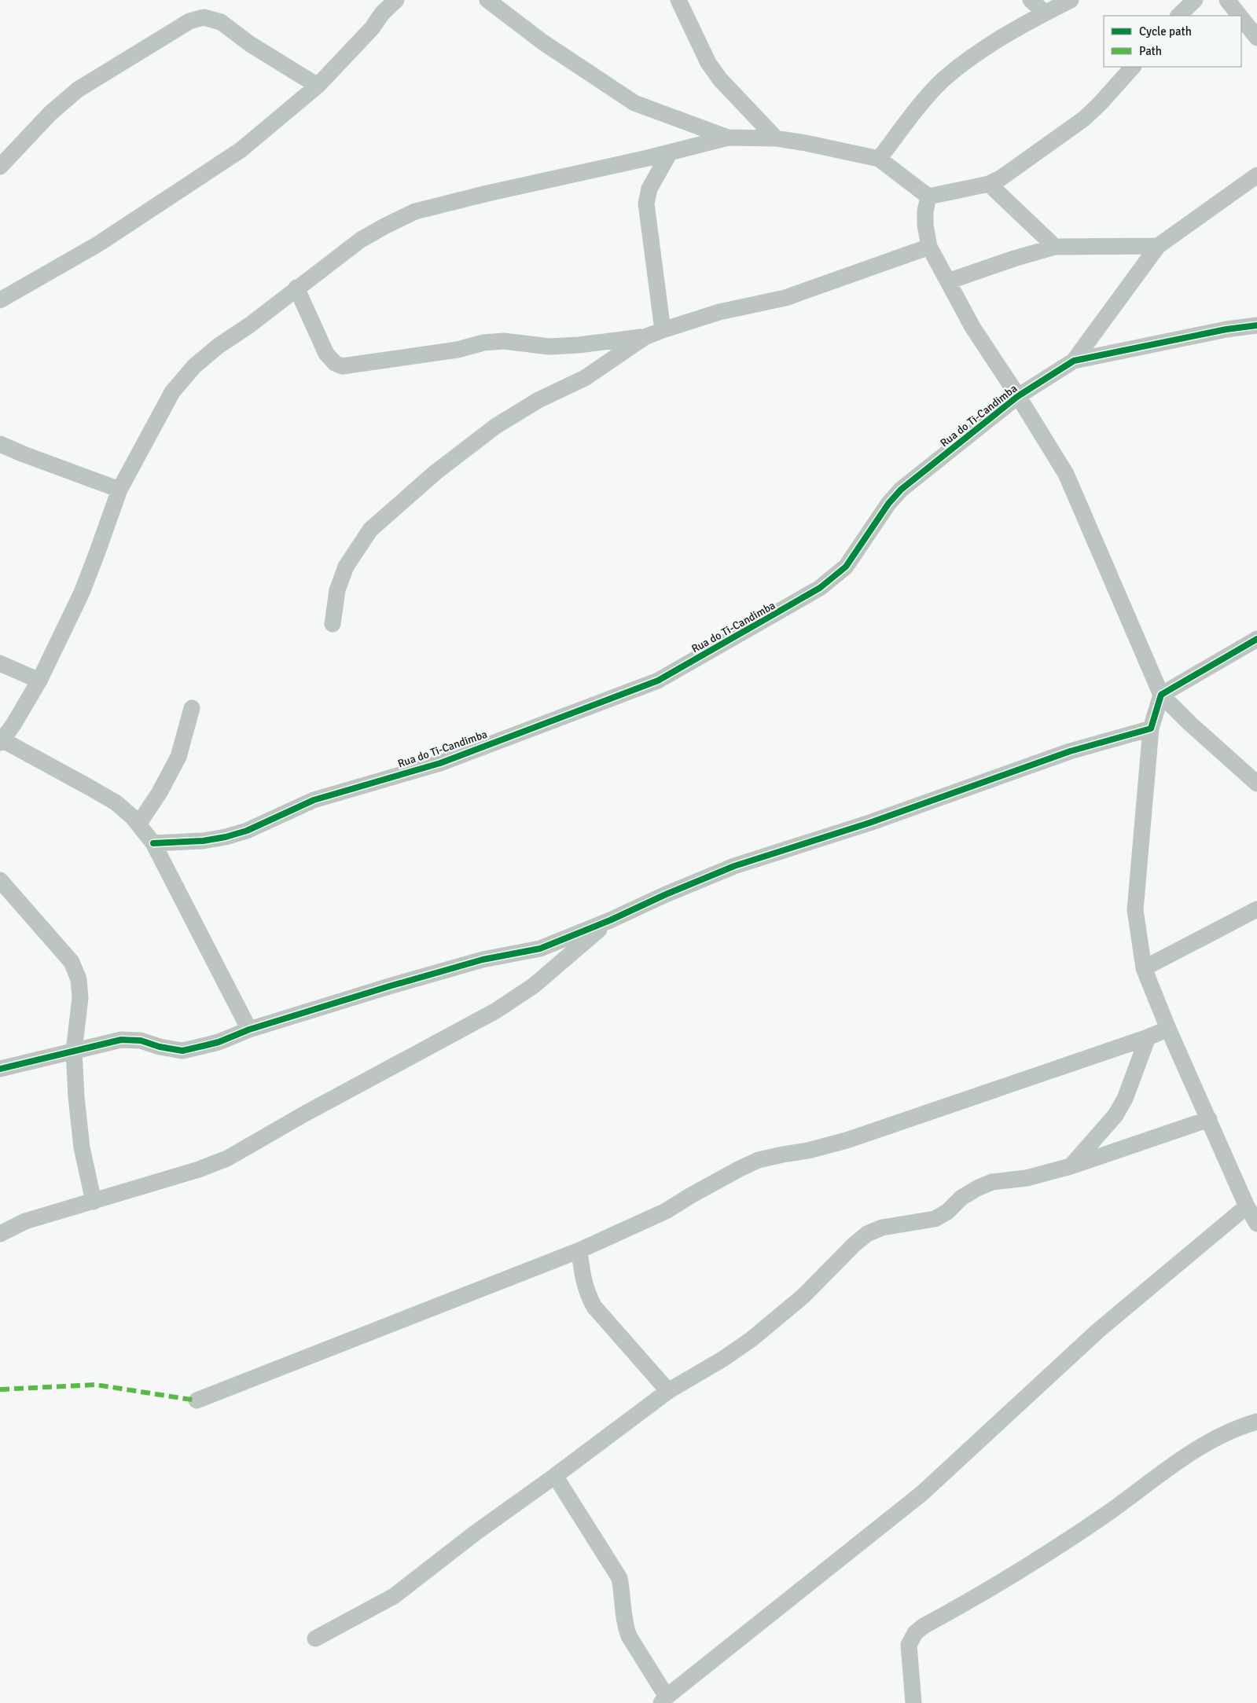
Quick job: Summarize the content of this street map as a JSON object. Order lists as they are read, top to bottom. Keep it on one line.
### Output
{"streets":{"street":["Rua do Ti-Candimba"]},"legend":["Cycle path","Path"]}
